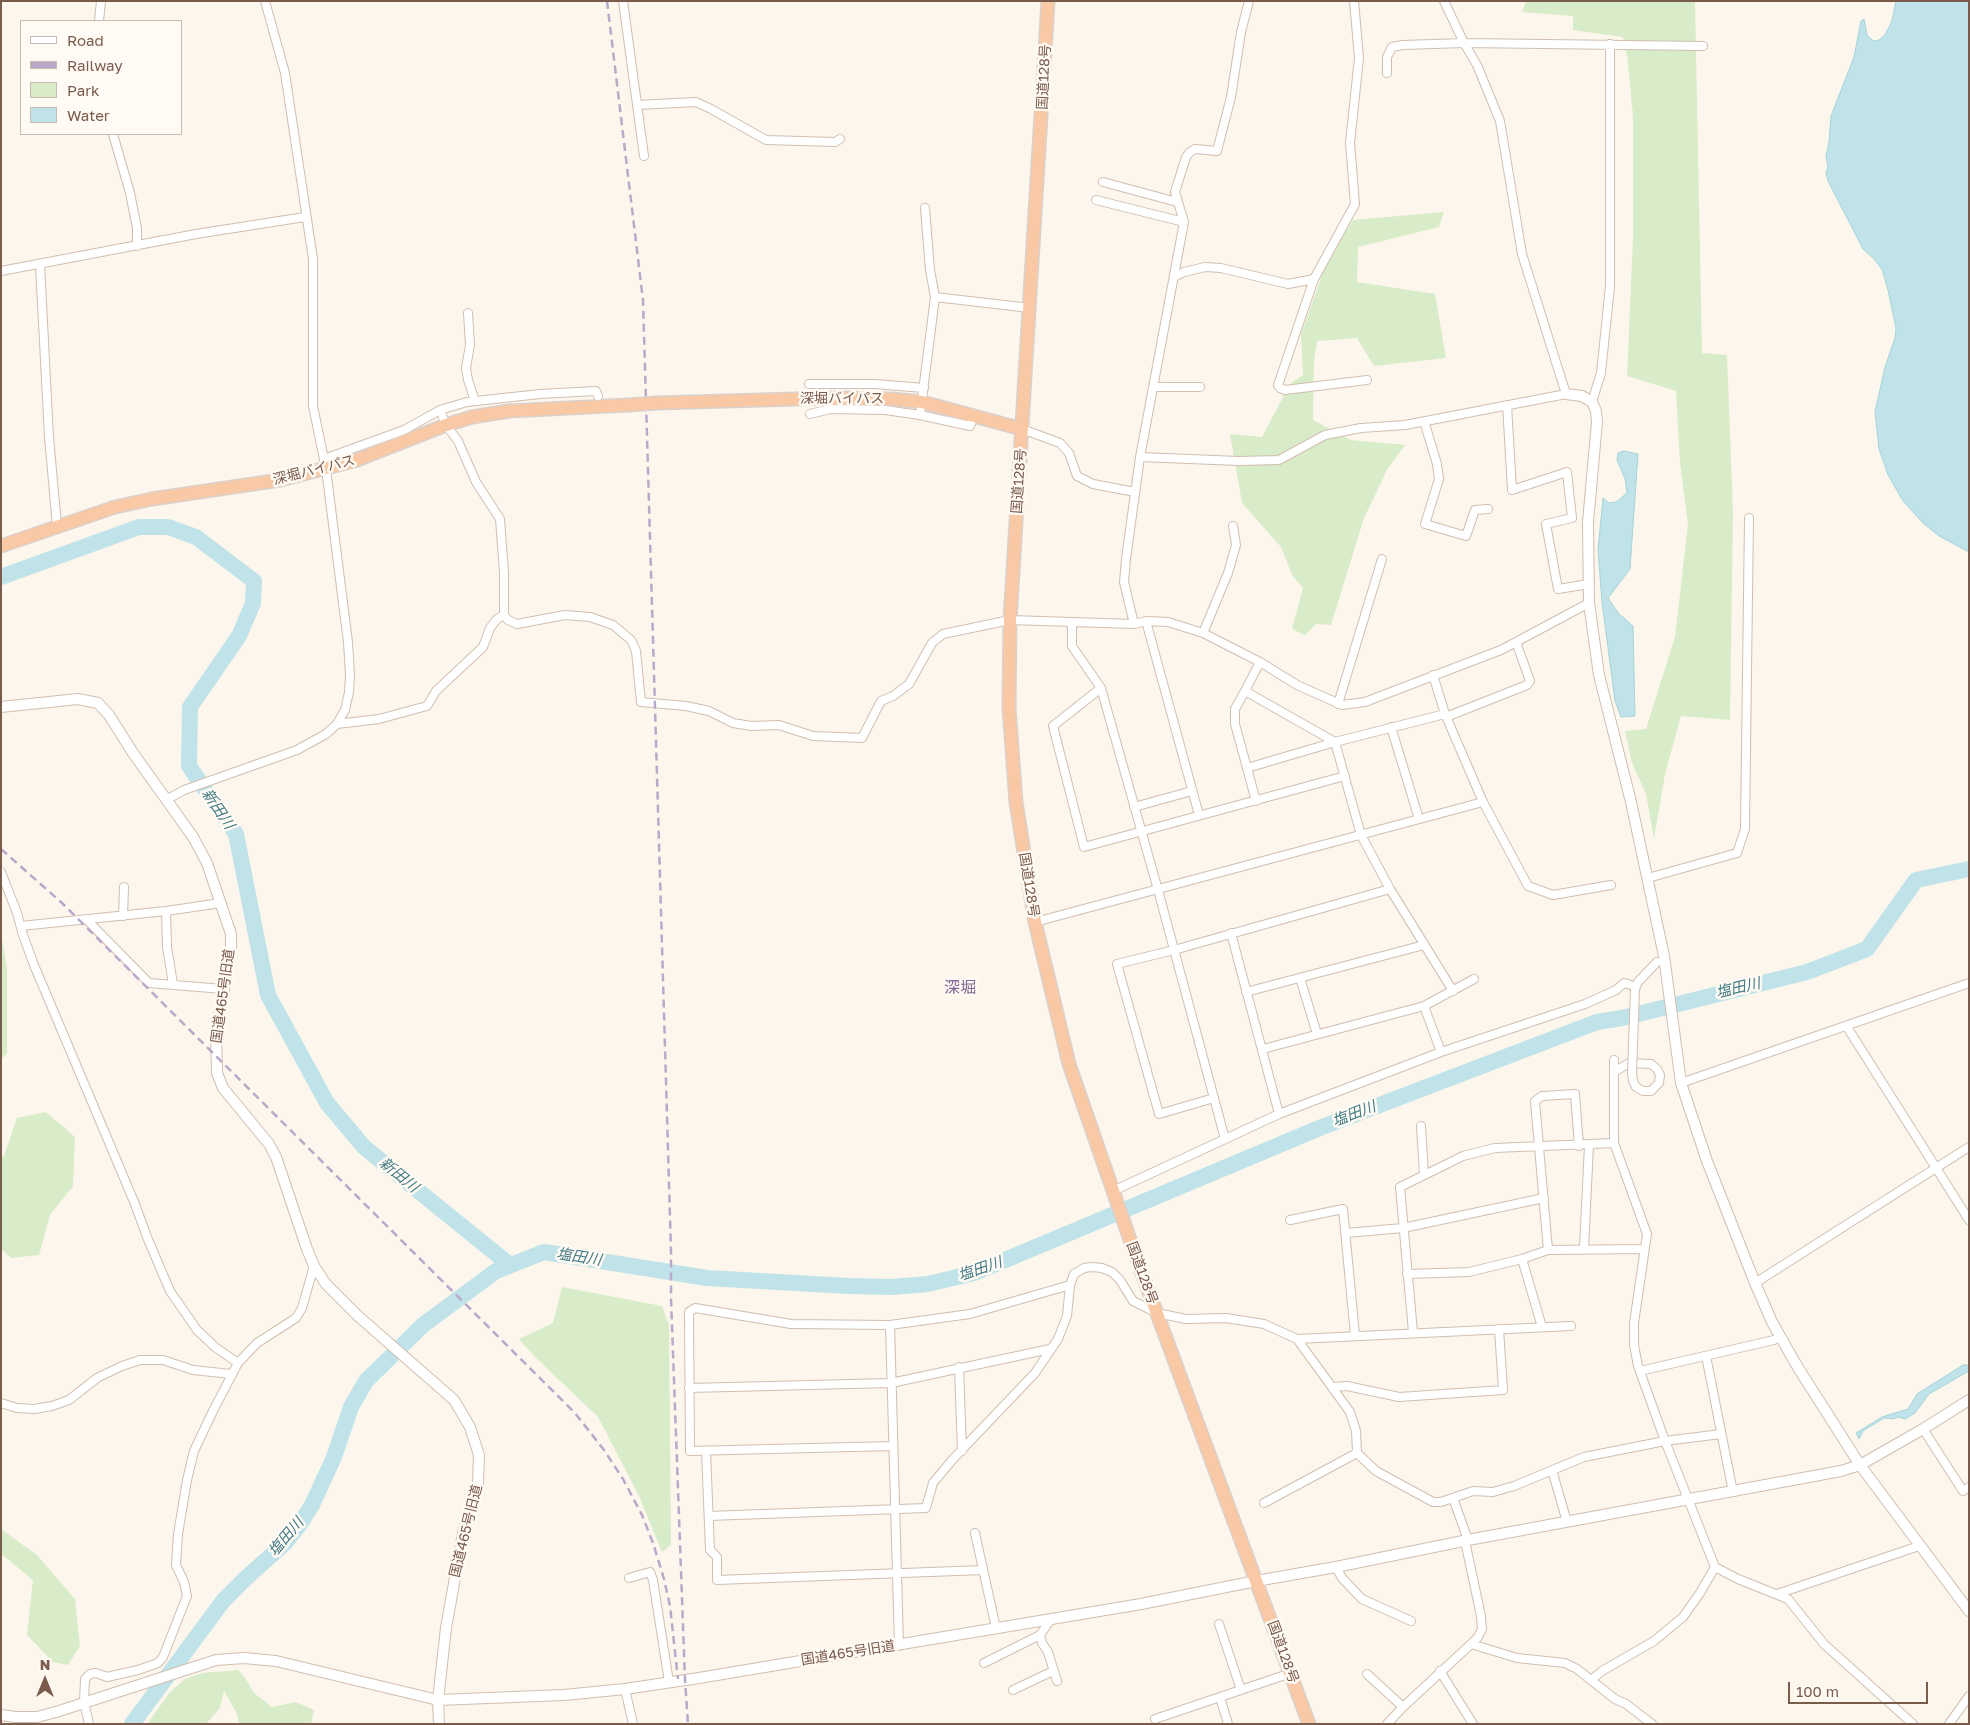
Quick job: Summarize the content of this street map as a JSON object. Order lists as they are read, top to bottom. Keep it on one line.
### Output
{"streets":{"highway":["国道128号","深堀バイパス"],"street":["国道465号旧道"]},"crossings":[["国道128号","深堀バイパス"],["国道128号","国道465号旧道"]],"districts":["深堀"],"water":["新田川","塩田川"],"legend":["Road","Railway","Park","Water"],"scale_bar":"100 m","north":"top"}
